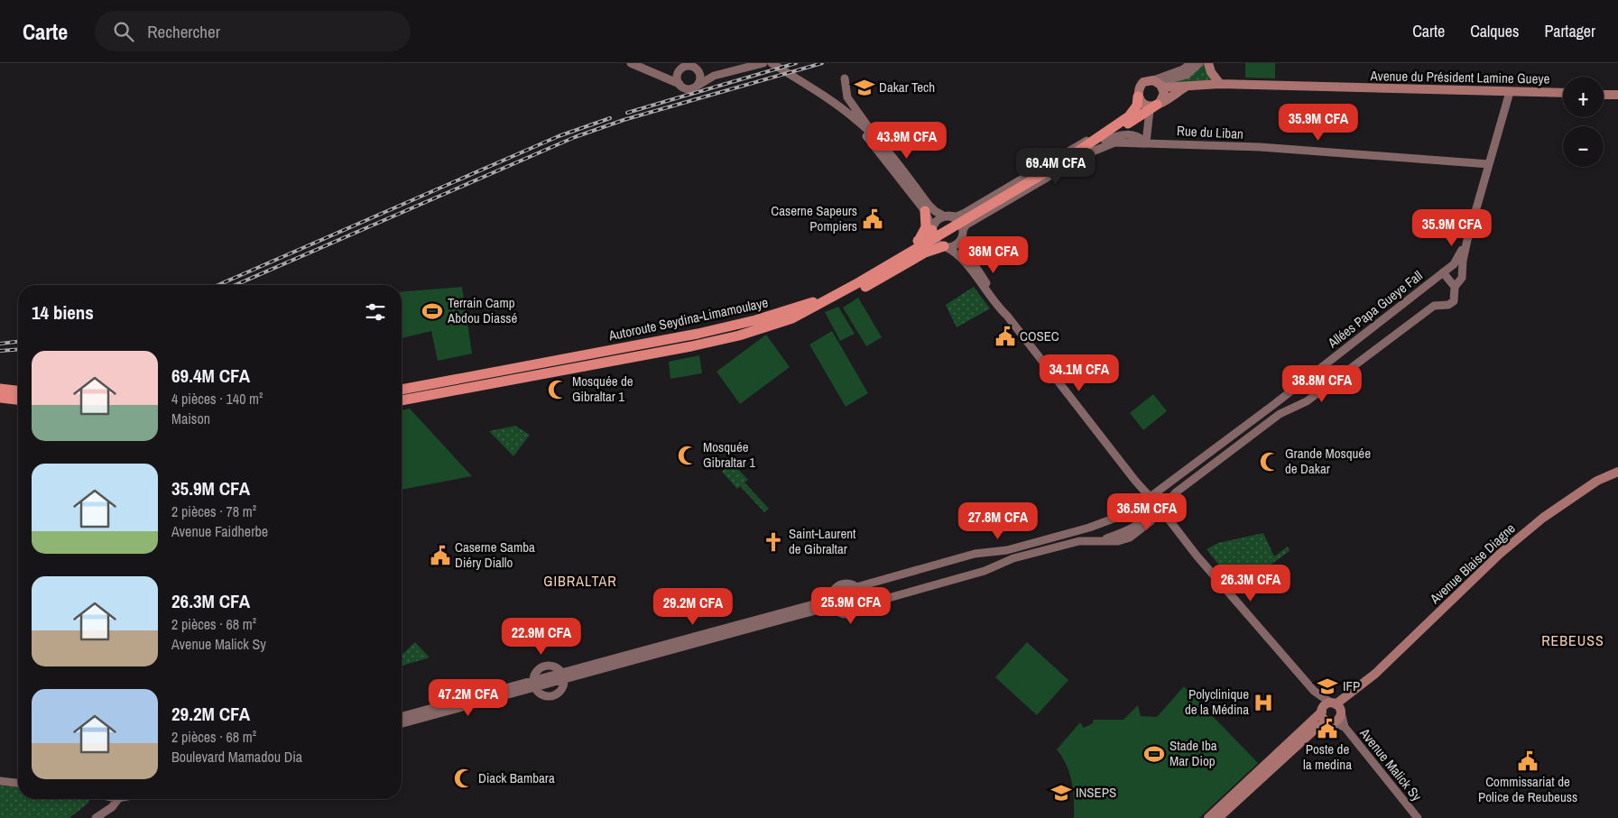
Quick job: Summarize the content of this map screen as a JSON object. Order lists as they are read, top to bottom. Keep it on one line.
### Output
{"streets":{"highway":["Autoroute Seydina-Limamoulaye"],"main road":["Avenue du Président Lamine Gueye","Avenue Blaise Diagne"],"street":["Rue du Liban","Allées Papa Gueye Fall","Avenue Malick Sy"]},"crossings":[["Avenue Blaise Diagne","Avenue Malick Sy"]],"districts":["GIBRALTAR","REBEUSS"],"places":{"school or university":["Dakar Tech","IFP","INSEPS"],"public building":["Caserne Sapeurs Pompiers","COSEC","Caserne Samba Diéry Diallo","Poste de la medina","Commissariat de Police de Reubeuss"],"sports":["Terrain Camp Abdou Diassé","Stade Iba Mar Diop"],"mosque":["Mosquée de Gibraltar 1","Mosquée Gibraltar 1","Grande Mosquée de Dakar","Diack Bambara"],"church":["Saint-Laurent de Gibraltar"],"hospital":["Polyclinique de la Médina"]},"page":{"header":"Carte","search":"Rechercher","nav":["Carte","Calques","Partager"],"map_buttons":["+","−"],"price":["35.9M CFA","43.9M CFA","69.4M CFA","35.9M CFA","36M CFA","34.1M CFA","38.8M CFA","36.5M CFA","27.8M CFA","26.3M CFA","25.9M CFA","29.2M CFA","22.9M CFA","47.2M CFA"],"heading":"14 biens","list":[{"name":"69.4M CFA","note":"4 pièces · 140 m² · Maison"},{"name":"35.9M CFA","note":"2 pièces · 78 m² · Avenue Faidherbe"},{"name":"26.3M CFA","note":"2 pièces · 68 m² · Avenue Malick Sy"},{"name":"29.2M CFA","note":"2 pièces · 68 m² · Boulevard Mamadou Dia"}]}}
